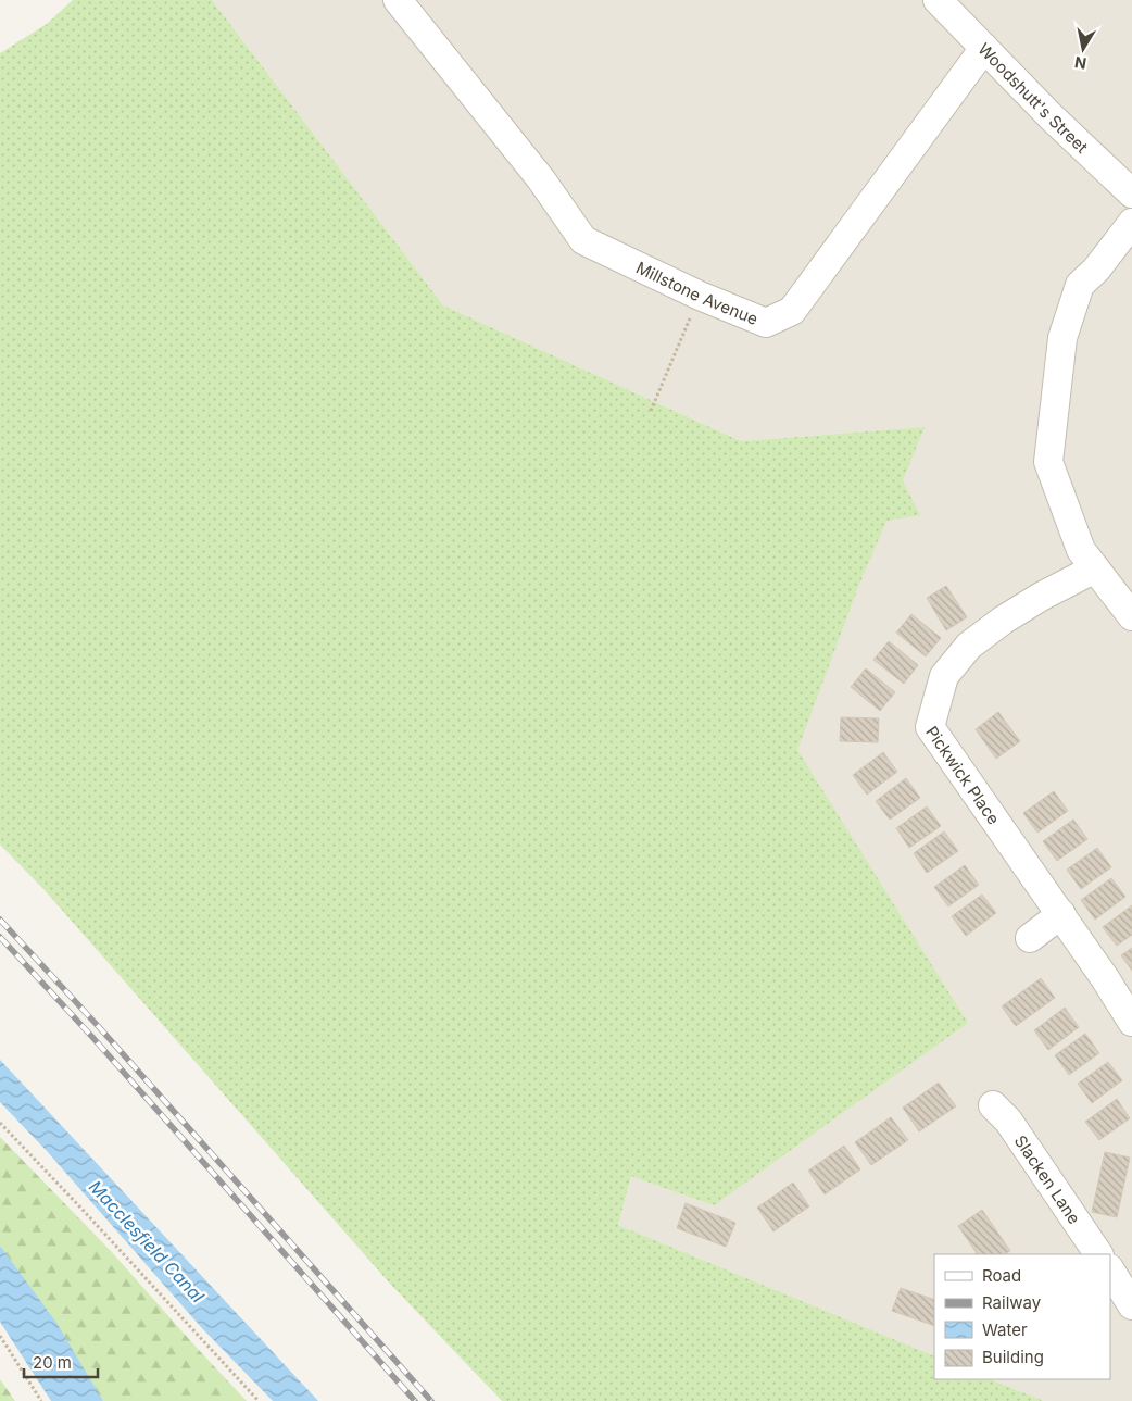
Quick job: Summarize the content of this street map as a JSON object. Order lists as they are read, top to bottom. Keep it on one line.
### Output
{"streets":{"street":["Woodshutt's Street","Millstone Avenue","Pickwick Place","Slacken Lane"]},"crossings":[["Woodshutt's Street","Millstone Avenue"]],"water":["Macclesfield Canal"],"legend":["Road","Railway","Water","Building"],"scale_bar":"20 m","north":"bottom"}
